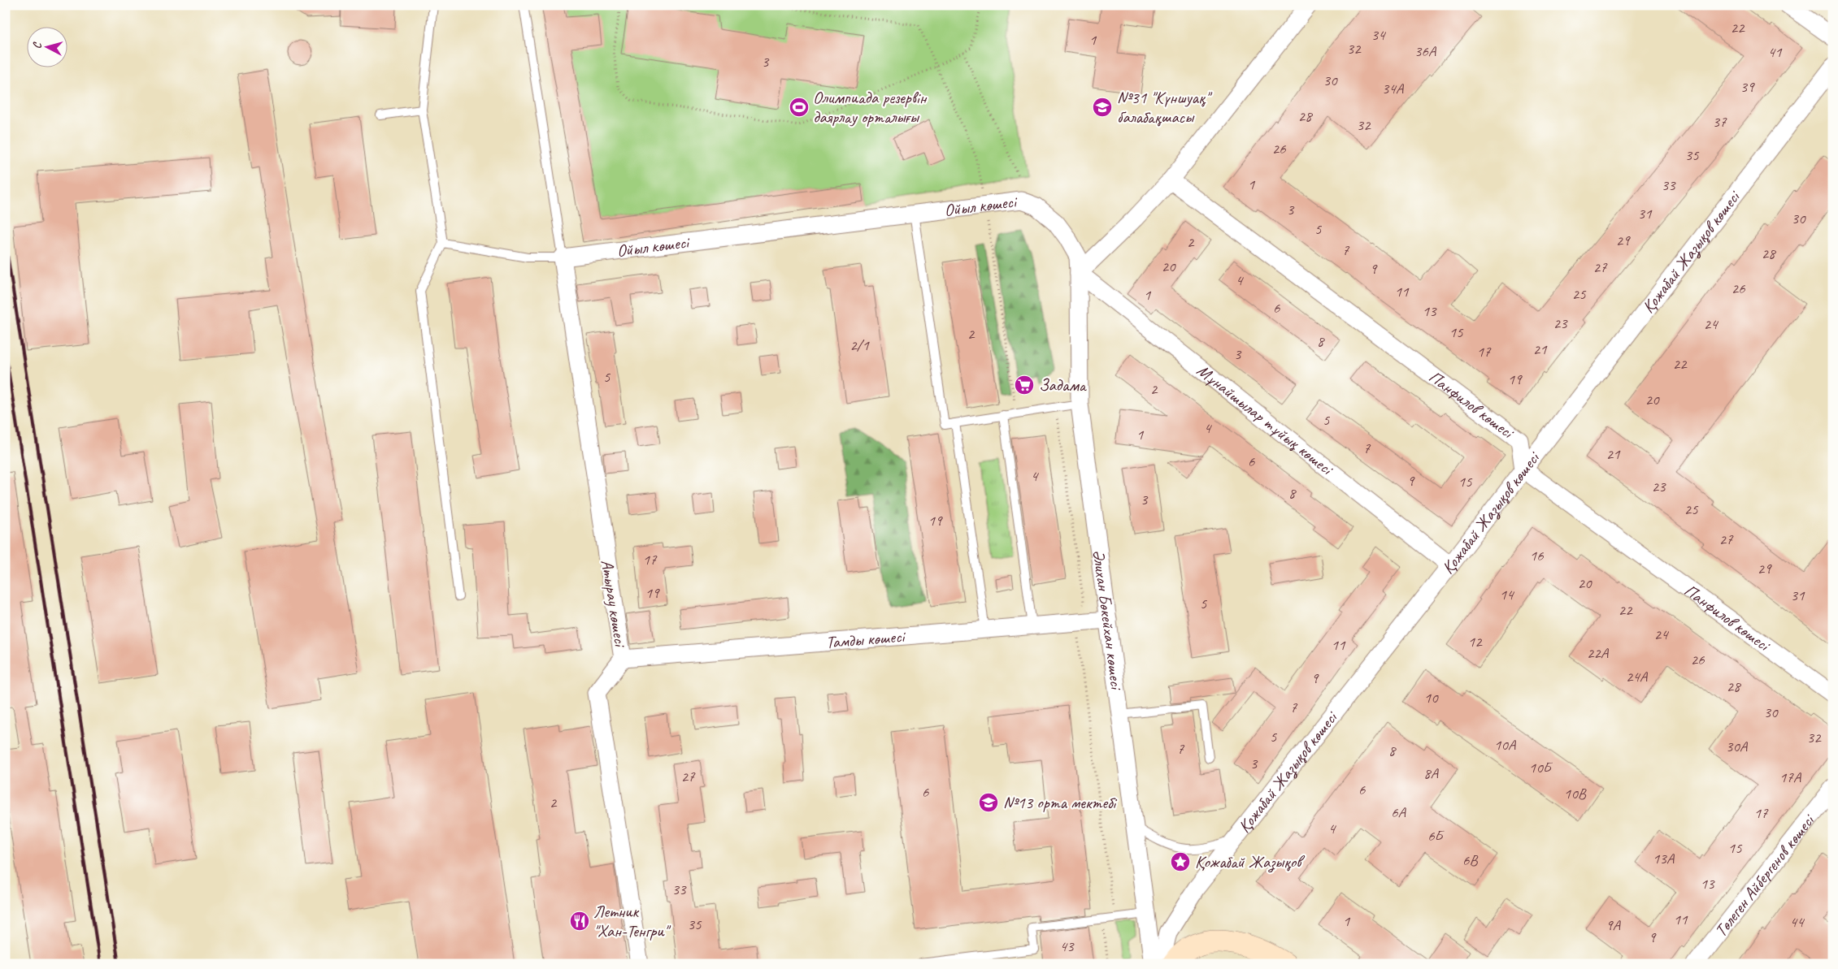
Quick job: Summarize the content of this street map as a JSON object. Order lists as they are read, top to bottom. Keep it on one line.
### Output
{"streets":{"street":["Ойыл көшесі","Қожабай Жазықов көшесі","Панфилов көшесі","Мұнайшылар тұйық көшесі","Атырау көшесі","Әлихан Бөкейхан көшесі","Тамды көшесі","Төлеген Айбергенов көшесі"]},"crossings":[["Ойыл көшесі","Мұнайшылар тұйық көшесі"],["Ойыл көшесі","Атырау көшесі"],["Ойыл көшесі","Әлихан Бөкейхан көшесі"],["Қожабай Жазықов көшесі","Панфилов көшесі"],["Қожабай Жазықов көшесі","Мұнайшылар тұйық көшесі"],["Мұнайшылар тұйық көшесі","Әлихан Бөкейхан көшесі"],["Атырау көшесі","Тамды көшесі"],["Әлихан Бөкейхан көшесі","Тамды көшесі"]],"places":{"sports":["Олимпиада резервін даярлау орталығы"],"school or university":["№31 \"Күншуақ\" балабақшасы","№13 орта мектебі"],"supermarket":["Задама"],"place":["Қожабай Жазықов"],"restaurant":["Летник \"Хан-Тенгри\""]},"house_numbers":["22","34","1","32","36А","41","3","30","39","34А","28","37","32","26","35","1","33","3","31","30","5","29","2","7","28","20","27","9","4","26","11","25","1","6","13","23","24","15","2","8","2/1","21","17","3","22","5","19","2","20","5","4","1","7","21","6","4","9","15","23","8","3","25","19","27","16","17","29","20","19","14","31","5","22","24","12","11","22А","26","24А","9","28","10","7","30","5","32","10А","30А","7","8","3","10Б","8А","27","17А","6","6","10В","2","6А","17","4","6Б","15","13А","6В","13","33","11","1","44","35","9А","9","43"],"north":"left"}
